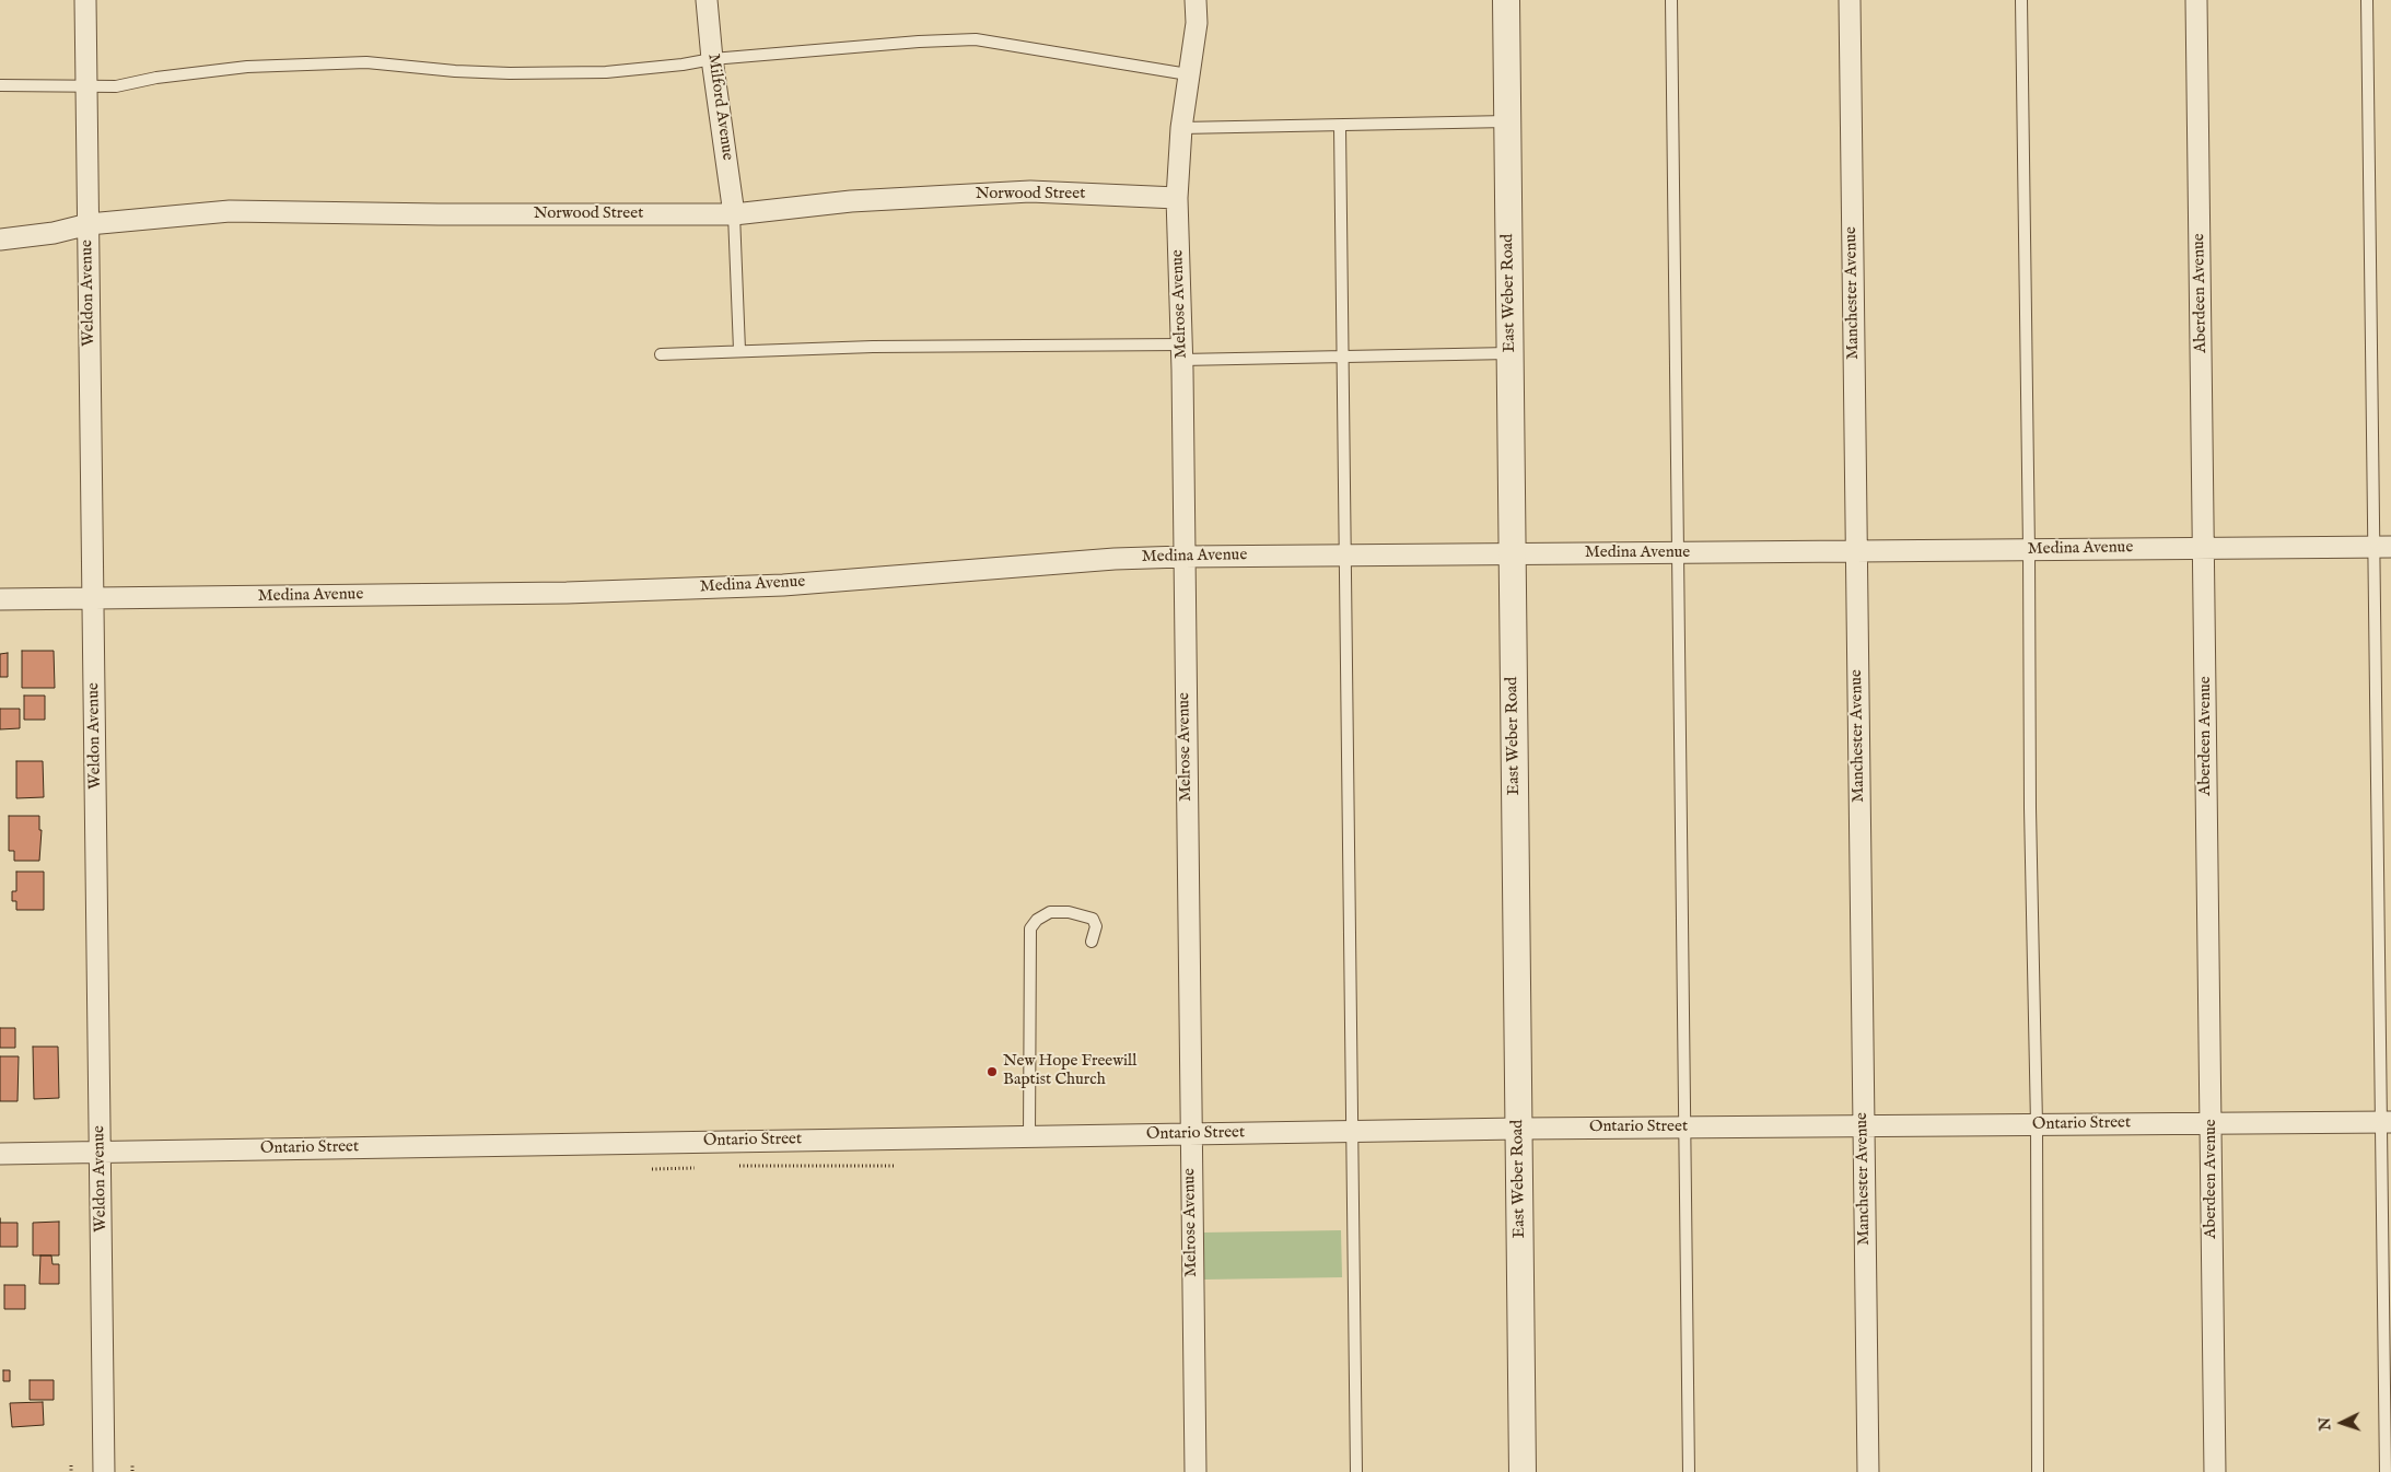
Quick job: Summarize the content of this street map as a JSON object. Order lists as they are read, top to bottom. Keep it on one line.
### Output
{"streets":{"street":["Milford Avenue","Norwood Street","Weldon Avenue","East Weber Road","Manchester Avenue","Aberdeen Avenue","Melrose Avenue","Medina Avenue","Ontario Street"]},"crossings":[["Milford Avenue","Norwood Street"],["Norwood Street","Weldon Avenue"],["Norwood Street","Melrose Avenue"],["Weldon Avenue","Medina Avenue"],["Weldon Avenue","Ontario Street"],["East Weber Road","Medina Avenue"],["East Weber Road","Ontario Street"],["Manchester Avenue","Medina Avenue"],["Manchester Avenue","Ontario Street"],["Aberdeen Avenue","Medina Avenue"],["Aberdeen Avenue","Ontario Street"],["Melrose Avenue","Medina Avenue"],["Melrose Avenue","Ontario Street"]],"places":["New Hope Freewill Baptist Church"],"north":"left"}
